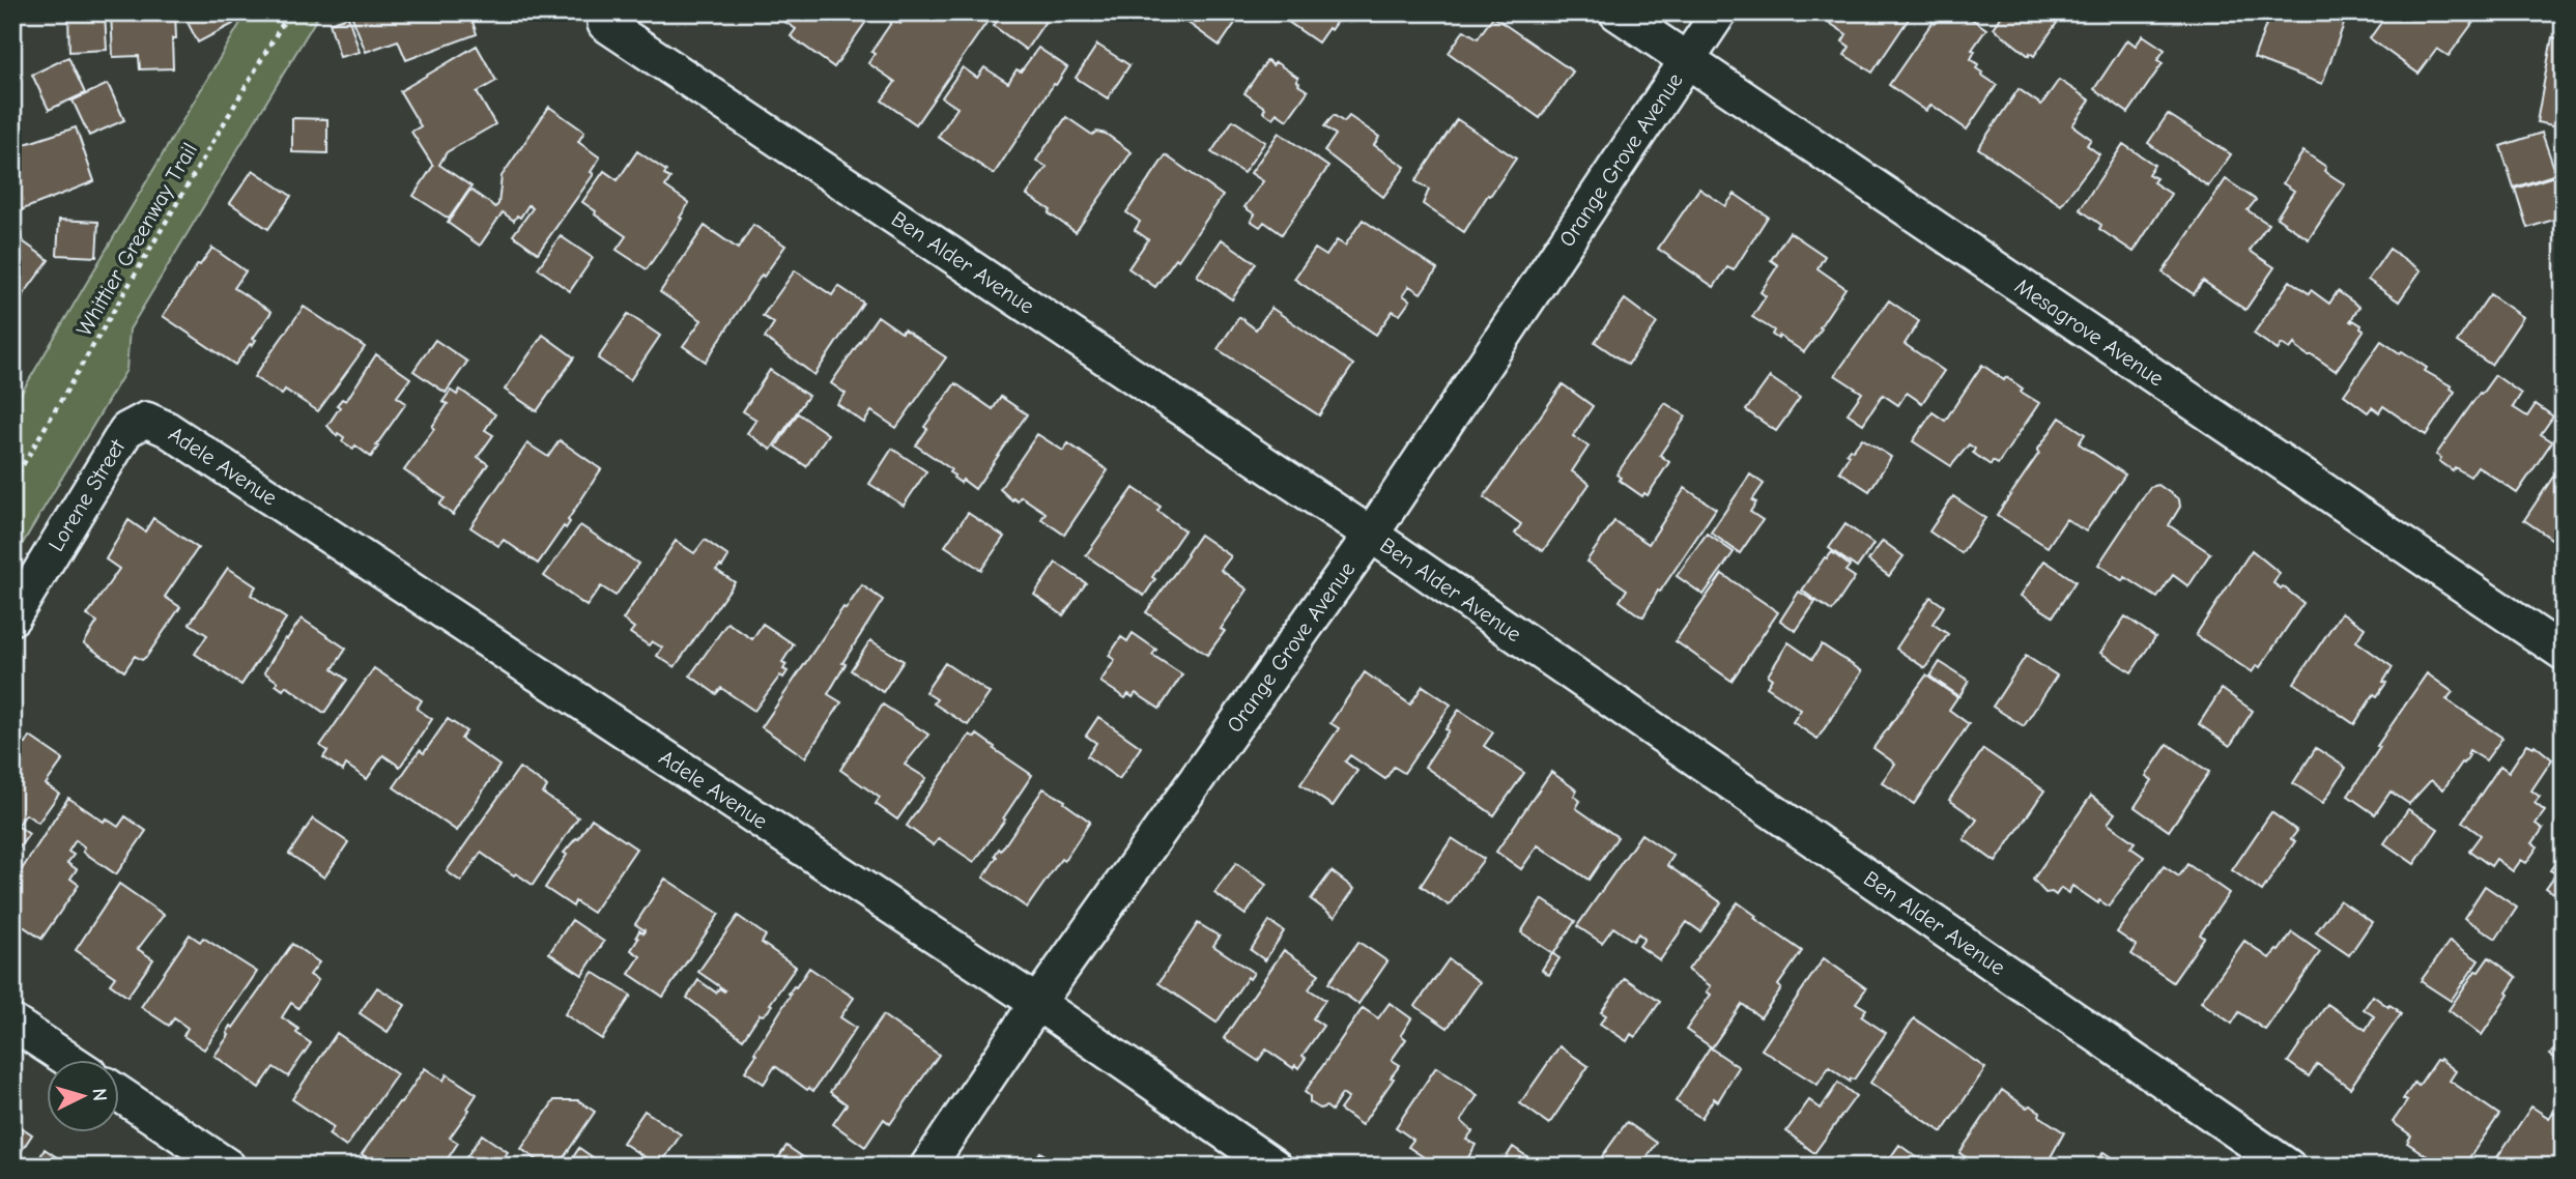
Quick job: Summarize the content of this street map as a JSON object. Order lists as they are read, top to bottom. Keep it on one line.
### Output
{"streets":{"street":["Orange Grove Avenue","Ben Alder Avenue","Mesagrove Avenue","Adele Avenue","Lorene Street"],"path":["Whittier Greenway Trail"]},"crossings":[["Orange Grove Avenue","Ben Alder Avenue"],["Orange Grove Avenue","Mesagrove Avenue"],["Orange Grove Avenue","Adele Avenue"],["Adele Avenue","Lorene Street"]],"north":"right"}
